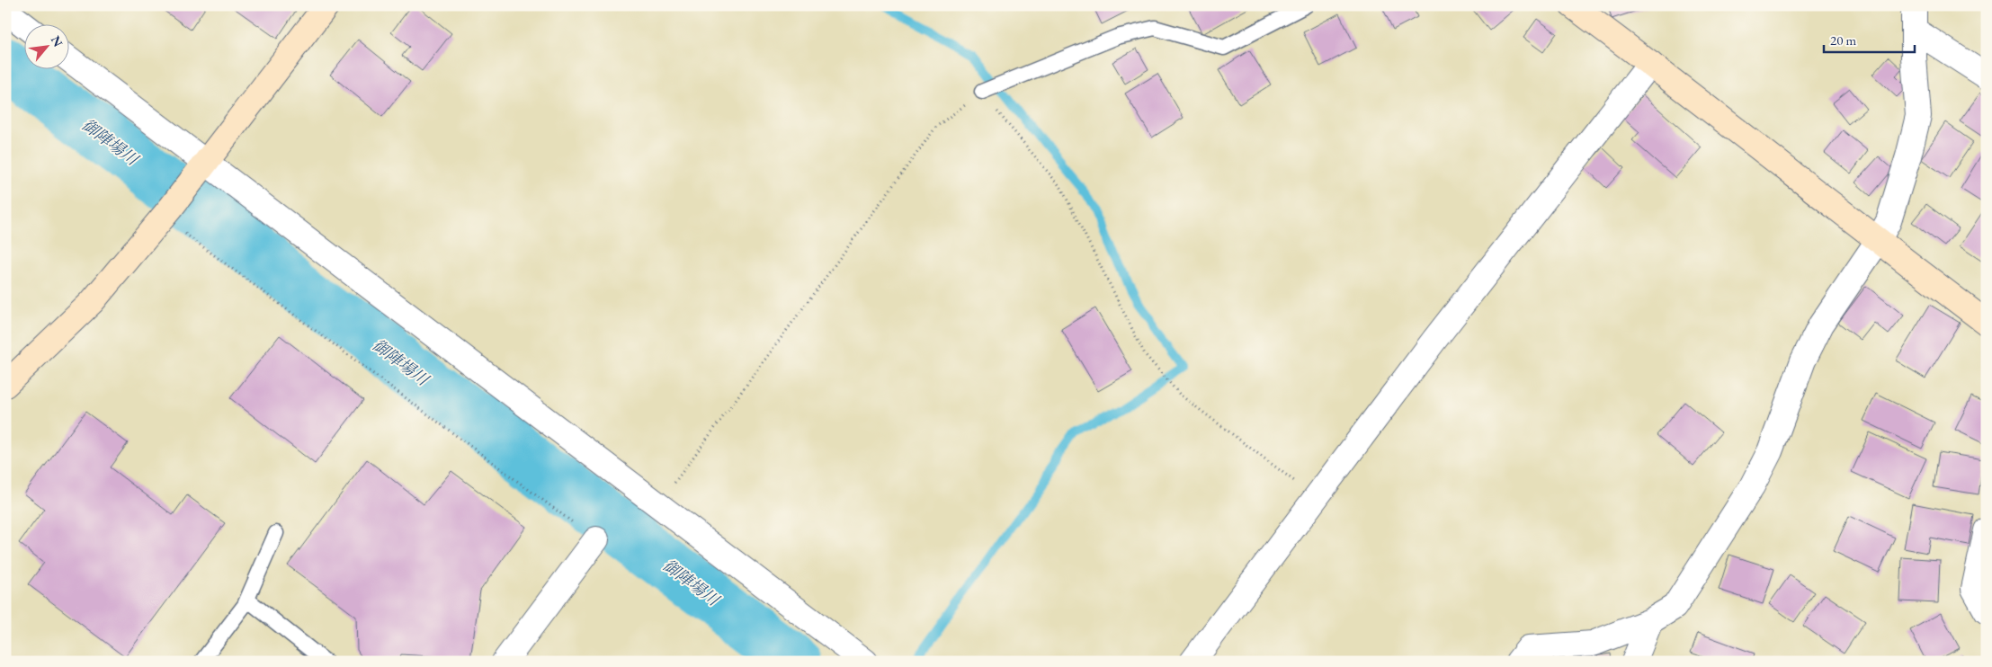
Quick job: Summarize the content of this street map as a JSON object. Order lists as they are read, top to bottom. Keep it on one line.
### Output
{"water":["御陣場川"],"scale_bar":"20 m","north":"top right"}
